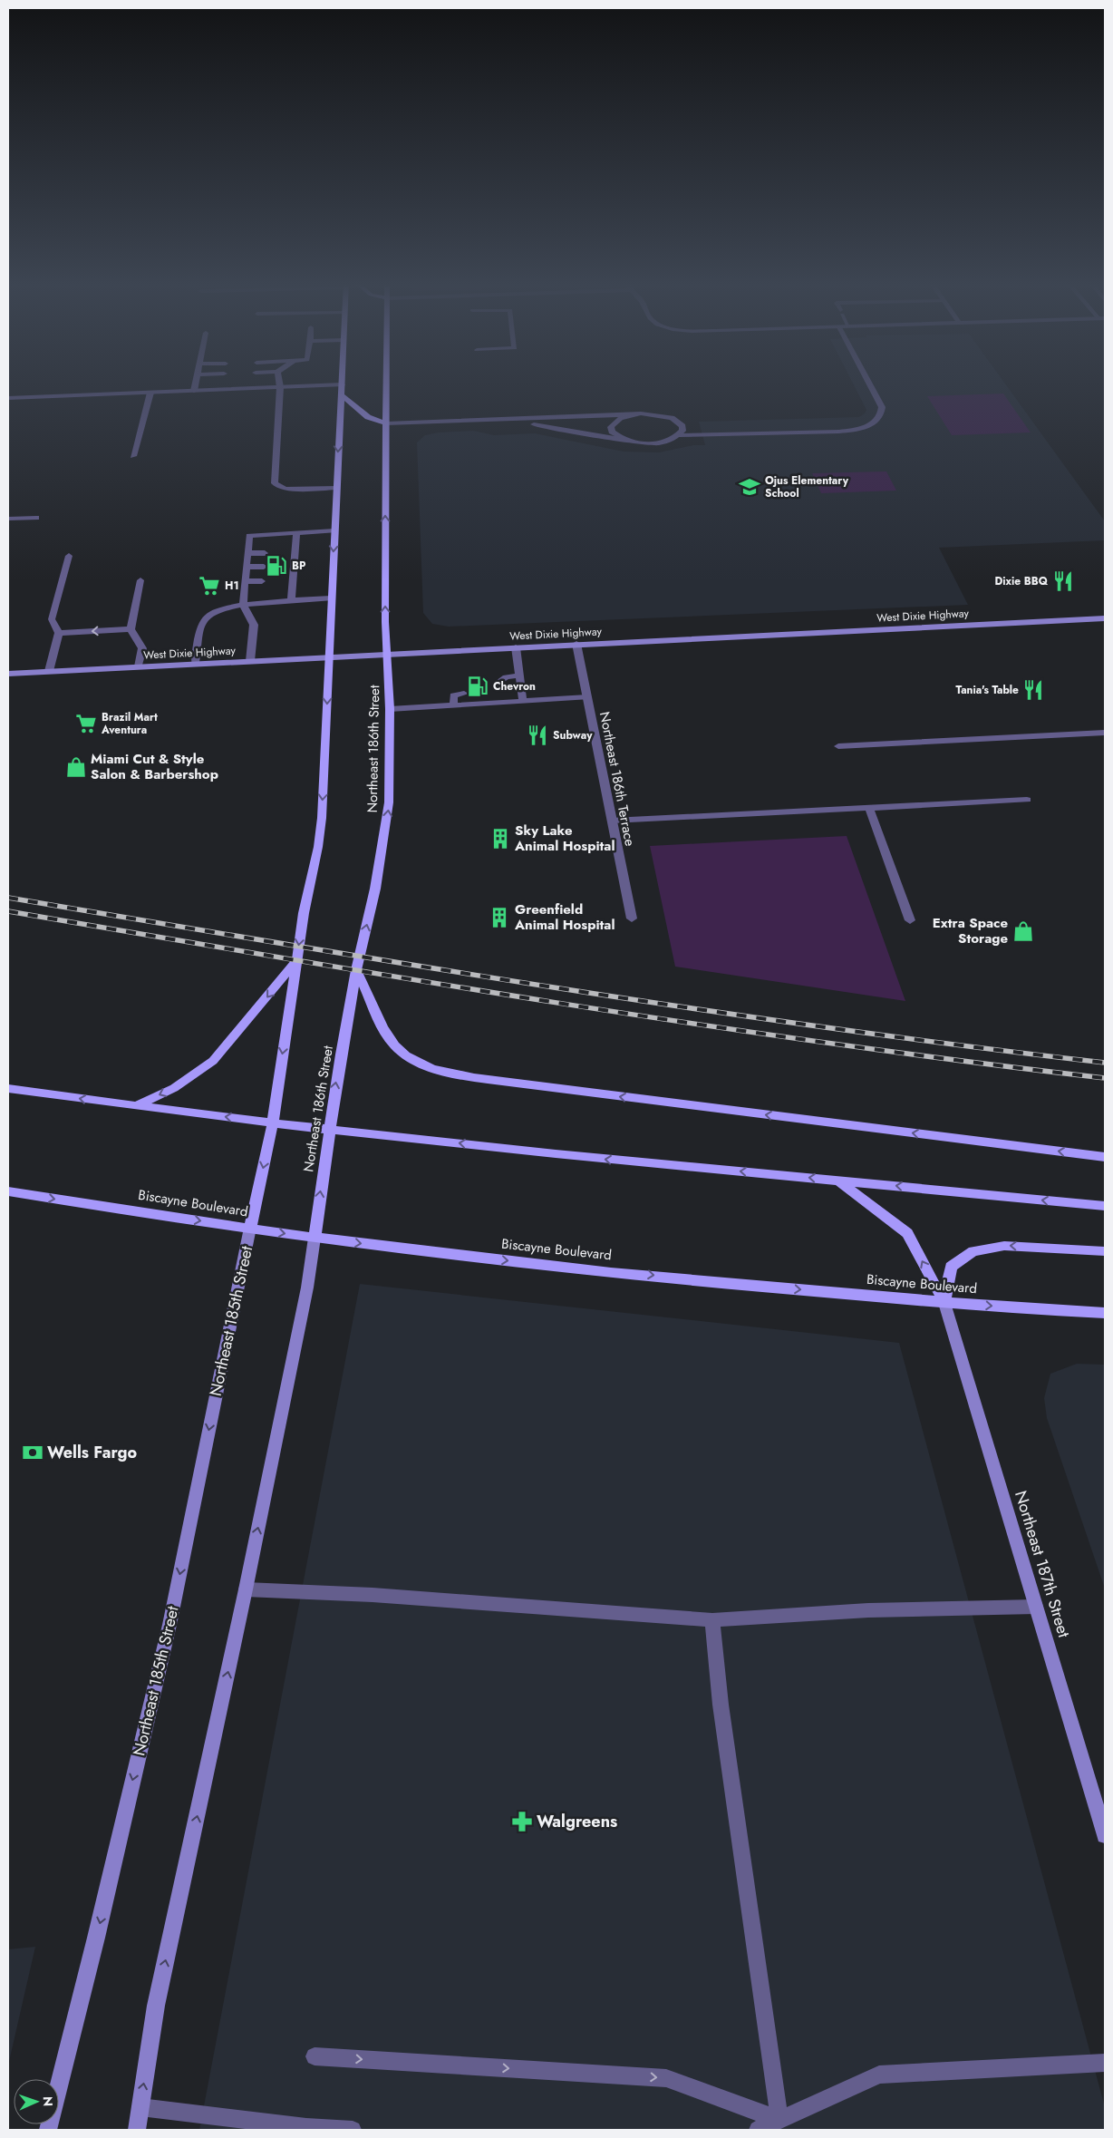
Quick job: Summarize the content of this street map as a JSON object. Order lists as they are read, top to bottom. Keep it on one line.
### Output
{"streets":{"main road":["Northeast 186th Street","Biscayne Boulevard"],"street":["West Dixie Highway","Northeast 186th Terrace","Northeast 185th Street","Northeast 187th Street"]},"crossings":[["West Dixie Highway","Northeast 186th Street"],["West Dixie Highway","Northeast 186th Terrace"],["Northeast 186th Street","Biscayne Boulevard"],["Biscayne Boulevard","Northeast 185th Street"],["Biscayne Boulevard","Northeast 187th Street"]],"one_way":["Biscayne Boulevard"],"places":{"school or university":["Ojus Elementary School"],"fuel station":["BP","Chevron"],"restaurant":["Dixie BBQ","Tania's Table","Subway"],"supermarket":["H1","Brazil Mart Aventura"],"shop":["Miami Cut & Style Salon & Barbershop","Extra Space Storage"],"building":["Sky Lake Animal Hospital","Greenfield Animal Hospital"],"bank":["Wells Fargo"],"pharmacy":["Walgreens"]},"north":"right"}
